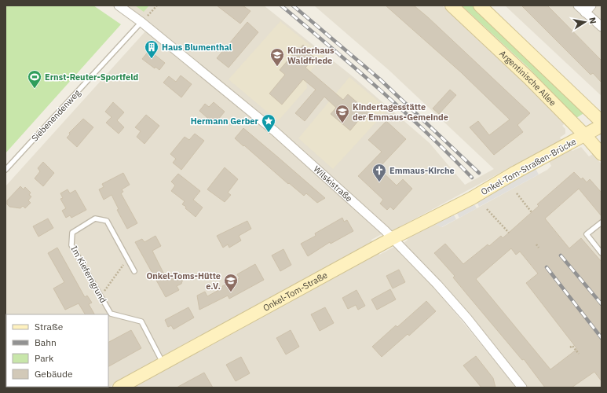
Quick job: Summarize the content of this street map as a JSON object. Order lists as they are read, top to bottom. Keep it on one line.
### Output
{"streets":{"main road":["Argentinische Allee","Onkel-Tom-Straßen-Brücke","Onkel-Tom-Straße"],"street":["Wilskistraße"],"lane":["Siebenendenweg","Im Kieferngrund"]},"crossings":[["Argentinische Allee","Onkel-Tom-Straßen-Brücke"],["Siebenendenweg","Wilskistraße"],["Onkel-Tom-Straßen-Brücke","Onkel-Tom-Straße"],["Wilskistraße","Onkel-Tom-Straße"],["Im Kieferngrund","Onkel-Tom-Straße"]],"places":{"building":["Haus Blumenthal"],"school or university":["Kinderhaus Waldfriede","Kindertagesstätte der Emmaus-Gemeinde","Onkel-Toms-Hütte e.V."],"sports":["Ernst-Reuter-Sportfeld"],"place":["Hermann Gerber"],"church":["Emmaus-Kirche"]},"legend":["Straße","Bahn","Park","Gebäude"],"north":"right"}
